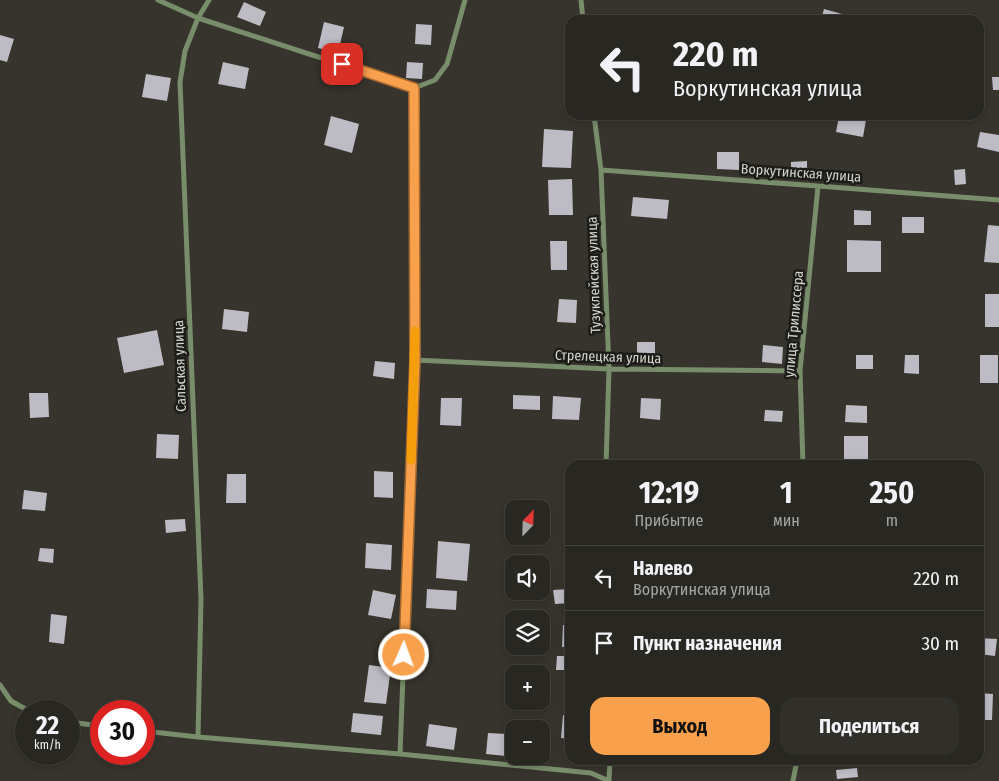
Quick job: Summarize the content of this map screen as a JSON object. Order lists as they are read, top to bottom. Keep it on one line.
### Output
{"streets":{"street":["Воркутинская улица","Тузуклейская улица","улица Трилиссера","Стрелецкая улица","Сальская улица"]},"crossings":[["Воркутинская улица","Тузуклейская улица"],["Воркутинская улица","улица Трилиссера"],["Тузуклейская улица","Стрелецкая улица"],["улица Трилиссера","Стрелецкая улица"]],"north":"top right","page":{"turn":["220 m","Воркутинская улица"],"eta":["12:19","Прибытие","1","мин","250","m"],"map_buttons":["+","−"],"list":[{"name":"Налево","note":"Воркутинская улица","value":"220 m"},{"name":"Пункт назначения","value":"30 m"}],"buttons":["Выход","Поделиться"],"speed":"22 km/h","limit":"30"}}
